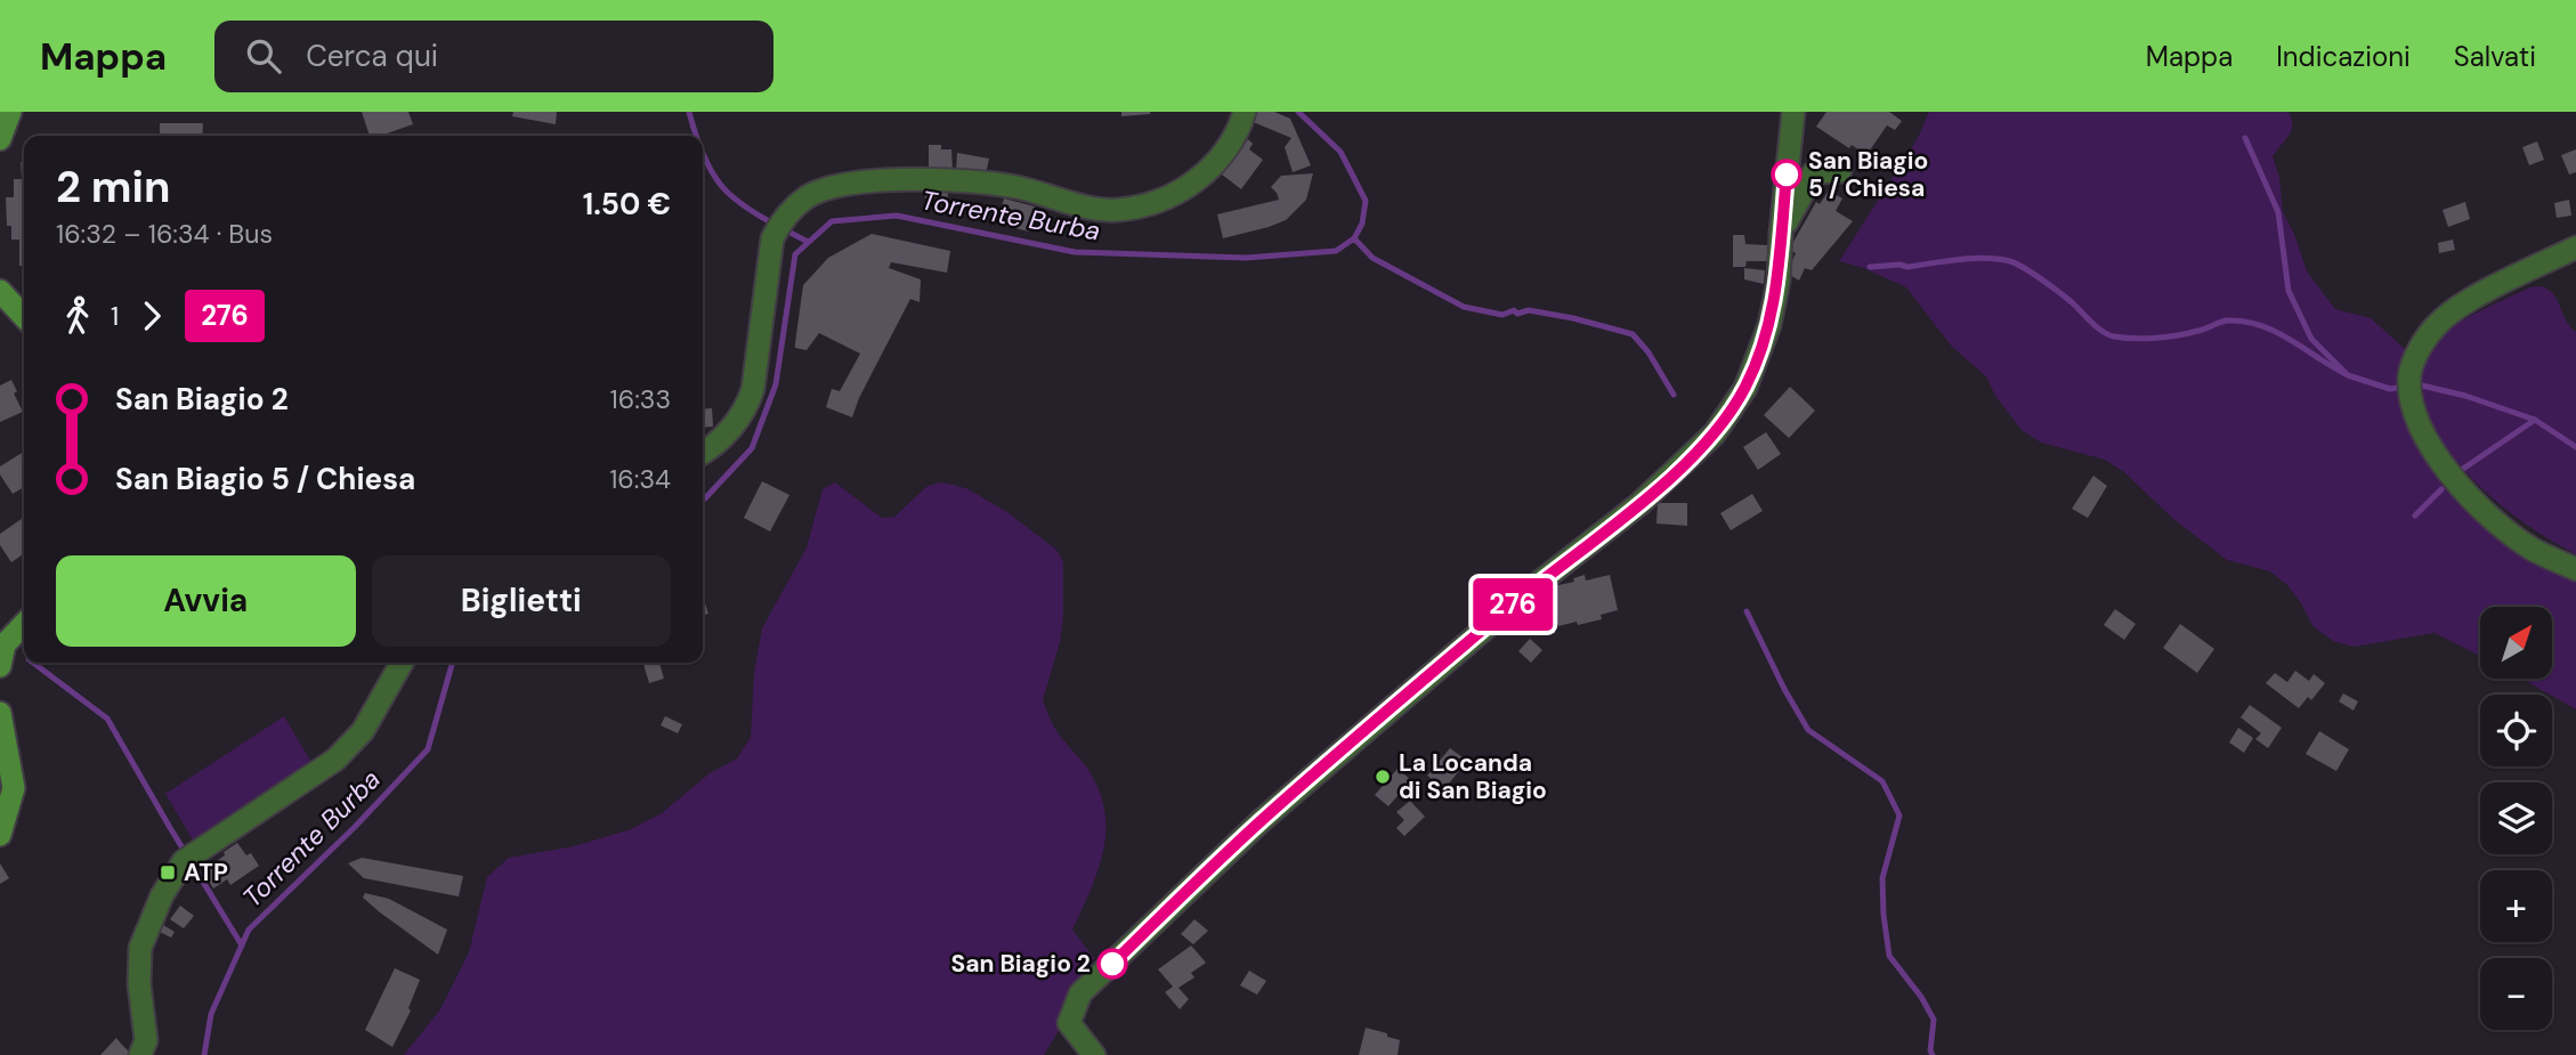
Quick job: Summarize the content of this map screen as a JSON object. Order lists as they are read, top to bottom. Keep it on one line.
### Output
{"water":["Torrente Burba"],"places":{"other":["San Biagio 5 / Chiesa","La Locanda di San Biagio","San Biagio 2"],"transit":["ATP"]},"lines":["bus line 276"],"north":"top right","page":{"header":"Mappa","search":"Cerca qui","nav":["Mappa","Indicazioni","Salvati"],"on_map":"276","heading":["2 min","16:32 – 16:34 · Bus","1.50 €"],"legs":["1","276"],"list":[{"name":"San Biagio 2","value":"16:33"},{"name":"San Biagio 5 / Chiesa","value":"16:34"}],"buttons":["Avvia","Biglietti"],"map_buttons":["+","−"]}}
